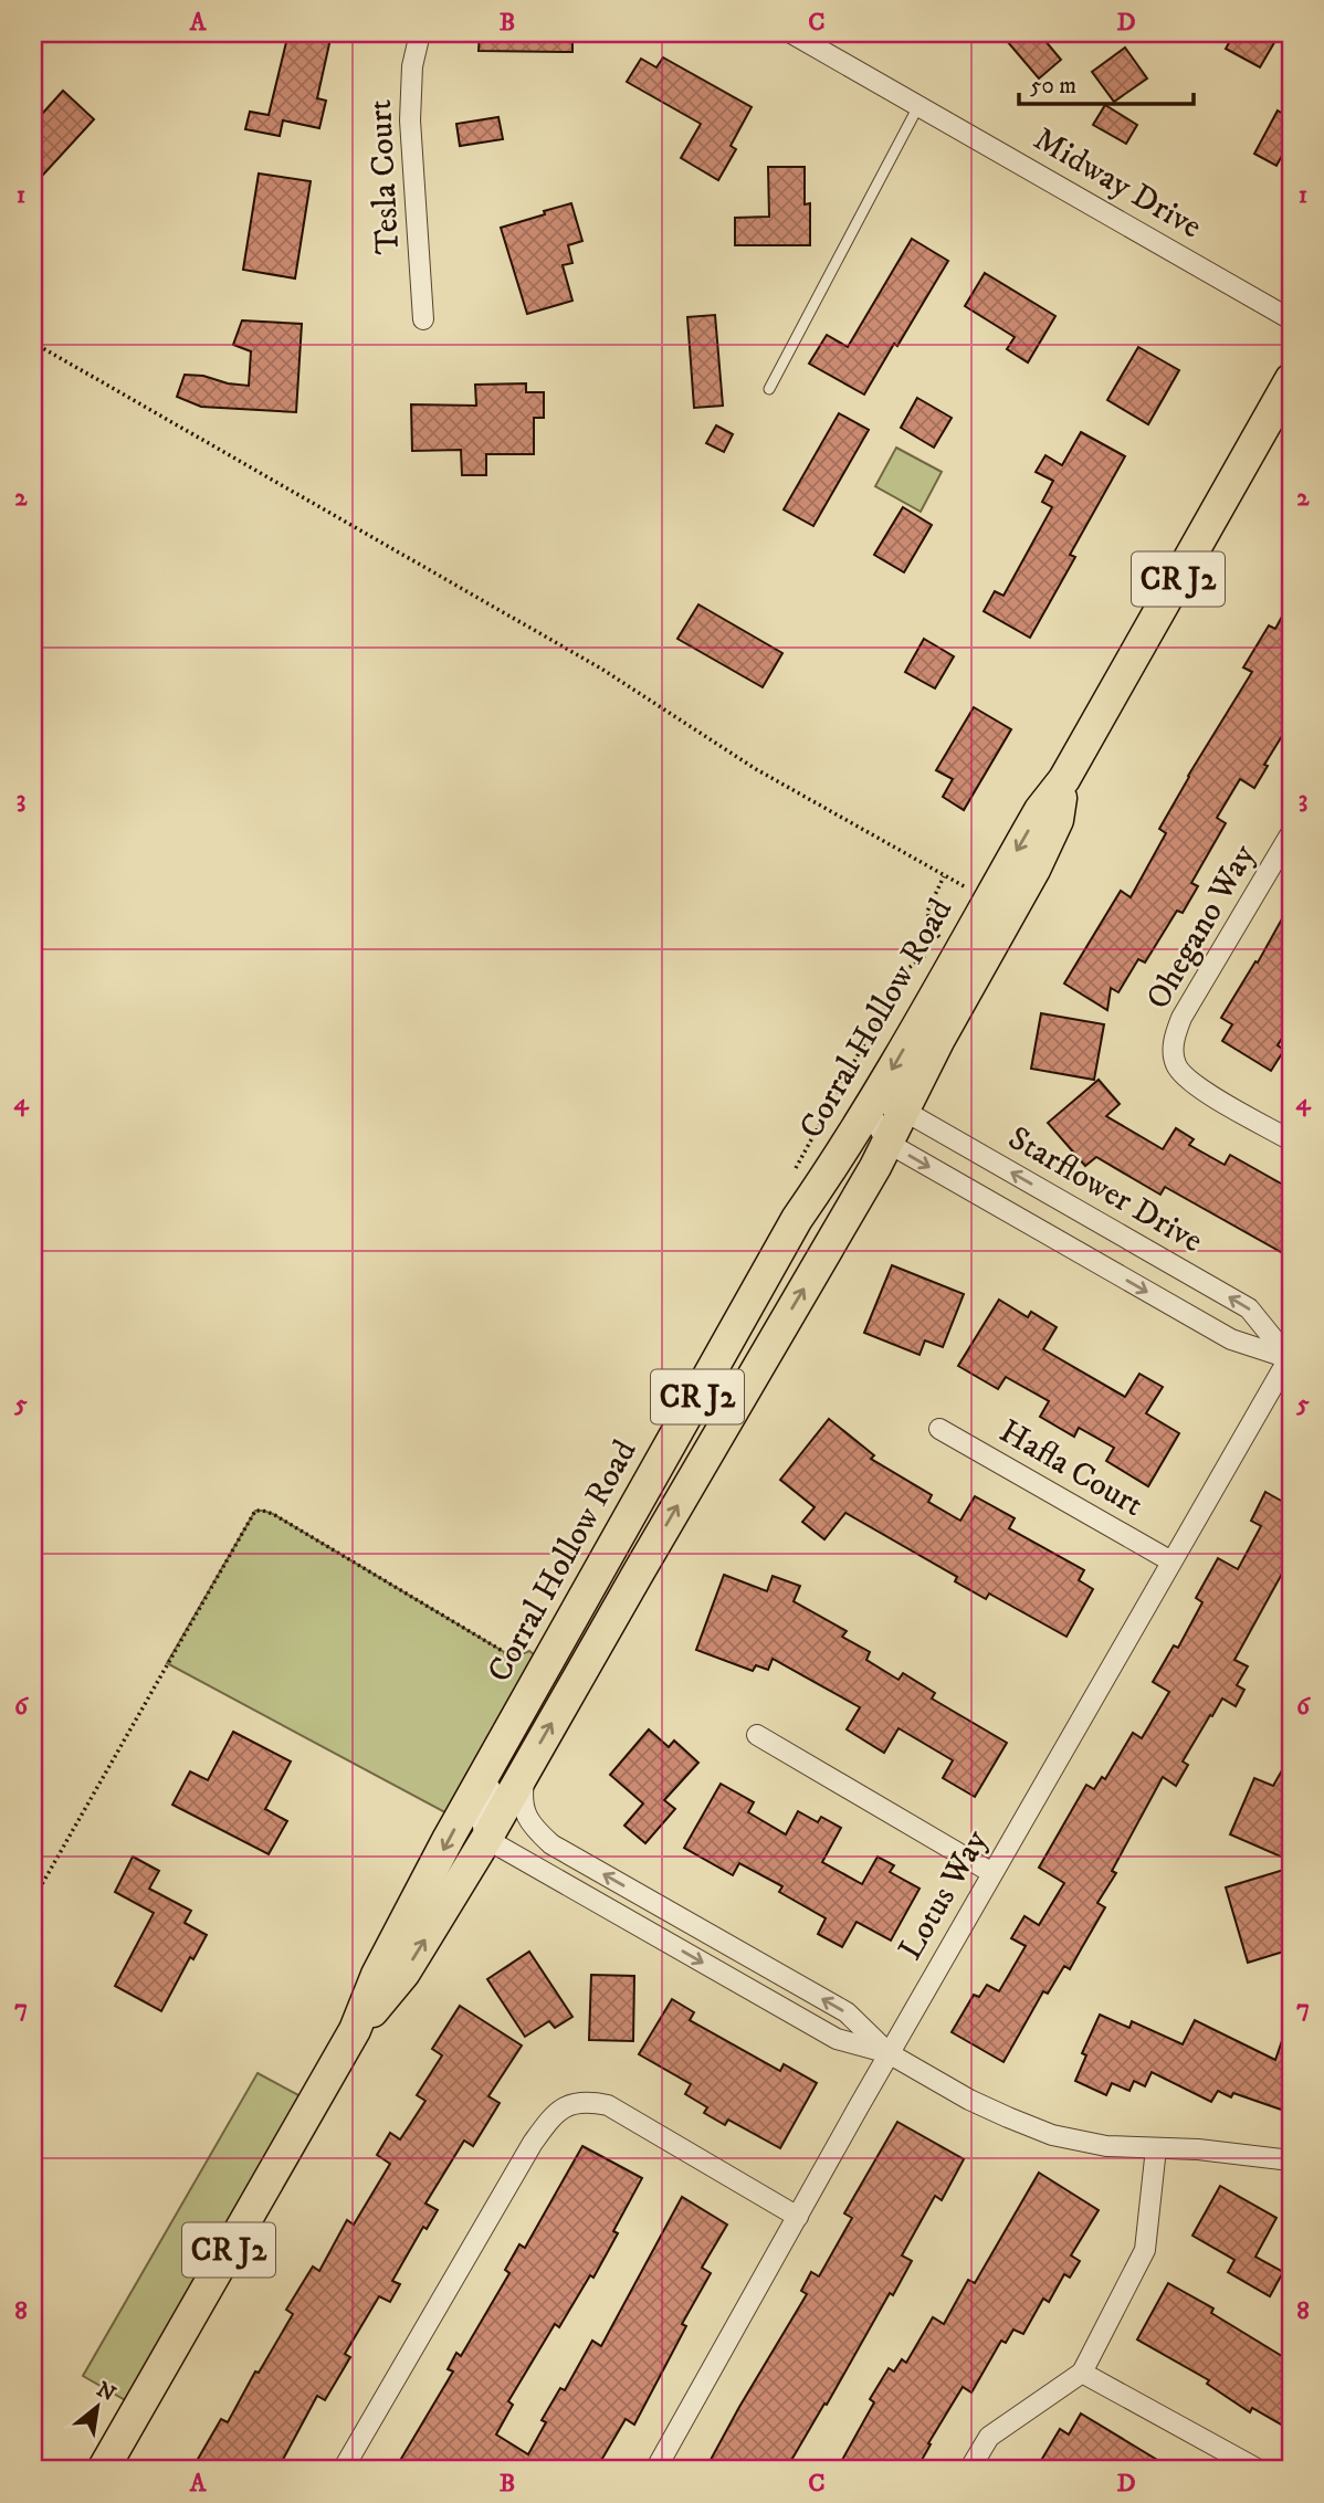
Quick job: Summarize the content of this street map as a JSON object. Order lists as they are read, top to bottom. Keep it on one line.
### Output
{"streets":{"main road":["CR J2","Corral Hollow Road"],"street":["Tesla Court","Midway Drive","Ohegano Way","Starflower Drive","Hafla Court","Lotus Way"]},"crossings":[["Corral Hollow Road","Starflower Drive"],["Starflower Drive","Lotus Way"],["Hafla Court","Lotus Way"]],"scale_bar":"50 m","north":"top right","grid":{"columns":["A","B","C","D"],"rows":["1","2","3","4","5","6","7","8"]}}
